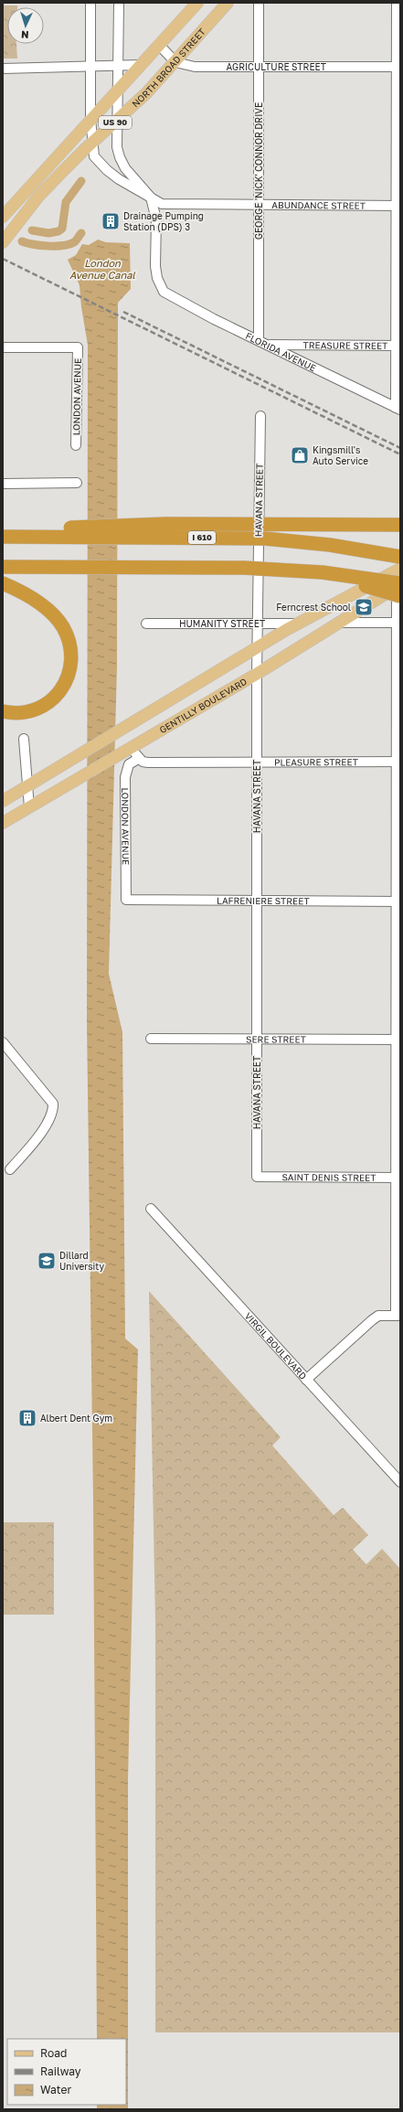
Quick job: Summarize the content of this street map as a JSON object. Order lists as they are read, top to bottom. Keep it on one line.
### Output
{"streets":{"highway":["I 610"],"main road":["NORTH BROAD STREET","US 90","GENTILLY BOULEVARD"],"street":["AGRICULTURE STREET","GEORGE 'NICK' CONNOR DRIVE","ABUNDANCE STREET","TREASURE STREET","FLORIDA AVENUE","LONDON AVENUE","HAVANA STREET","HUMANITY STREET","PLEASURE STREET","LAFRENIERE STREET","SERE STREET","SAINT DENIS STREET","VIRGIL BOULEVARD"]},"crossings":[["AGRICULTURE STREET","NORTH BROAD STREET"],["AGRICULTURE STREET","GEORGE 'NICK' CONNOR DRIVE"],["NORTH BROAD STREET","ABUNDANCE STREET"],["US 90","ABUNDANCE STREET"],["GEORGE 'NICK' CONNOR DRIVE","ABUNDANCE STREET"],["GEORGE 'NICK' CONNOR DRIVE","FLORIDA AVENUE"],["ABUNDANCE STREET","FLORIDA AVENUE"],["TREASURE STREET","FLORIDA AVENUE"],["LONDON AVENUE","PLEASURE STREET"],["LONDON AVENUE","LAFRENIERE STREET"],["HAVANA STREET","HUMANITY STREET"],["HAVANA STREET","GENTILLY BOULEVARD"],["HAVANA STREET","PLEASURE STREET"],["HAVANA STREET","LAFRENIERE STREET"],["HAVANA STREET","SERE STREET"],["HAVANA STREET","SAINT DENIS STREET"],["HUMANITY STREET","GENTILLY BOULEVARD"]],"water":["London Avenue Canal"],"places":{"building":["Drainage Pumping Station (DPS) 3","Albert Dent Gym"],"shop":["Kingsmill's Auto Service"],"school or university":["Ferncrest School","Dillard University"]},"legend":["Road","Railway","Water"],"north":"bottom"}
